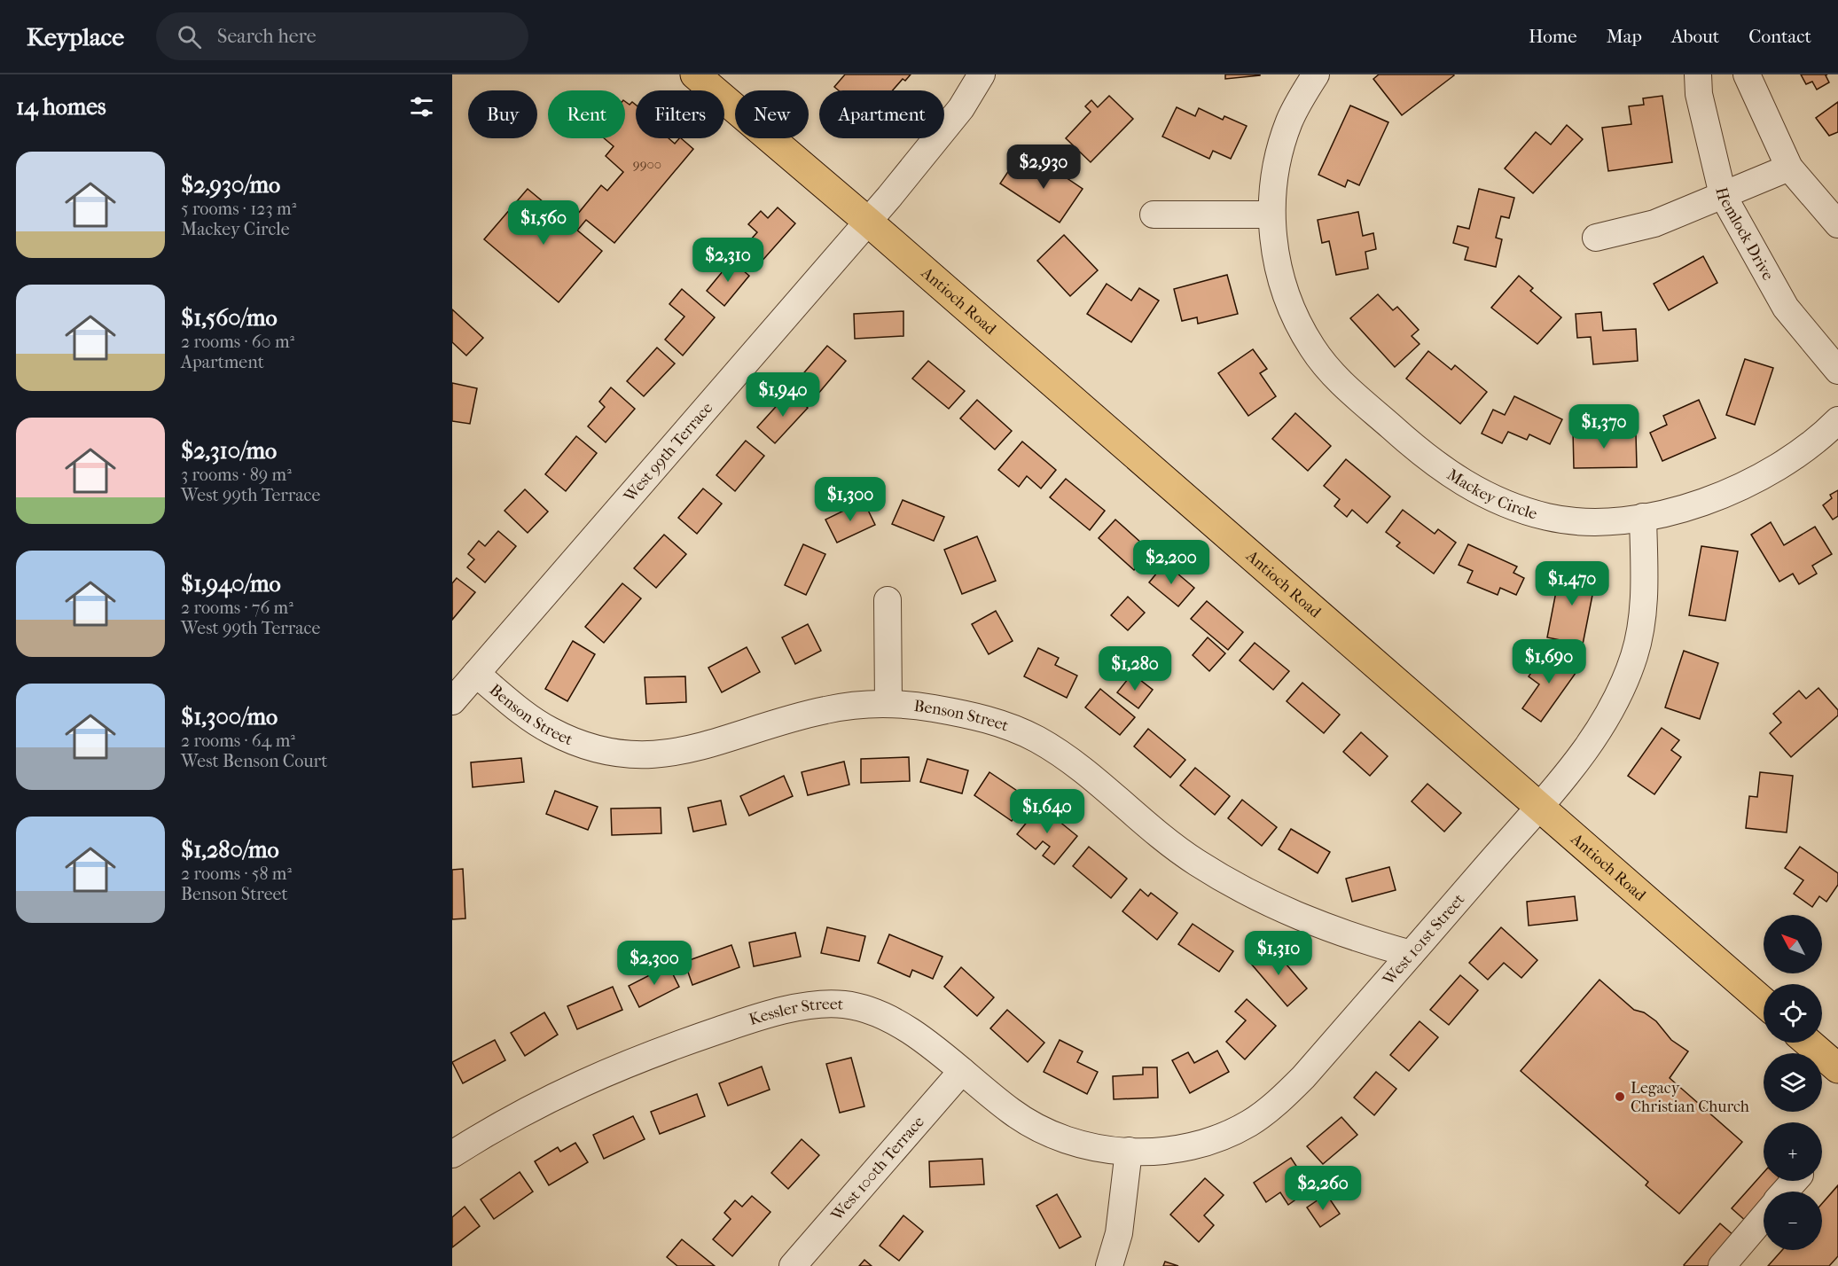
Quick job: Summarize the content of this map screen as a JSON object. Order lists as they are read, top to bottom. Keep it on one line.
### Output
{"streets":{"main road":["Antioch Road"],"street":["Hemlock Drive","West 99th Terrace","Mackey Circle","Benson Street","West 101st Street","Kessler Street","West 100th Terrace"]},"crossings":[["Antioch Road","West 99th Terrace"],["Antioch Road","West 101st Street"],["West 99th Terrace","Benson Street"],["Mackey Circle","West 101st Street"],["Benson Street","West 101st Street"],["West 101st Street","Kessler Street"],["Kessler Street","West 100th Terrace"]],"places":["Legacy Christian Church"],"house_numbers":["9900"],"north":"top left","page":{"header":"Keyplace","search":"Search here","nav":["Home","Map","About","Contact"],"heading":"14 homes","chip":["Buy","Rent","Filters","New","Apartment"],"list":[{"name":"$2,930/mo","note":"5 rooms · 123 m² · Mackey Circle"},{"name":"$1,560/mo","note":"2 rooms · 60 m² · Apartment"},{"name":"$2,310/mo","note":"3 rooms · 89 m² · West 99th Terrace"},{"name":"$1,940/mo","note":"2 rooms · 76 m² · West 99th Terrace"},{"name":"$1,300/mo","note":"2 rooms · 64 m² · West Benson Court"},{"name":"$1,280/mo","note":"2 rooms · 58 m² · Benson Street"}],"price":["$2,930","$1,560","$2,310","$1,940","$1,370","$1,300","$2,200","$1,470","$1,690","$1,280","$1,640","$1,310","$2,300","$2,260"],"map_buttons":["+","−"]}}
